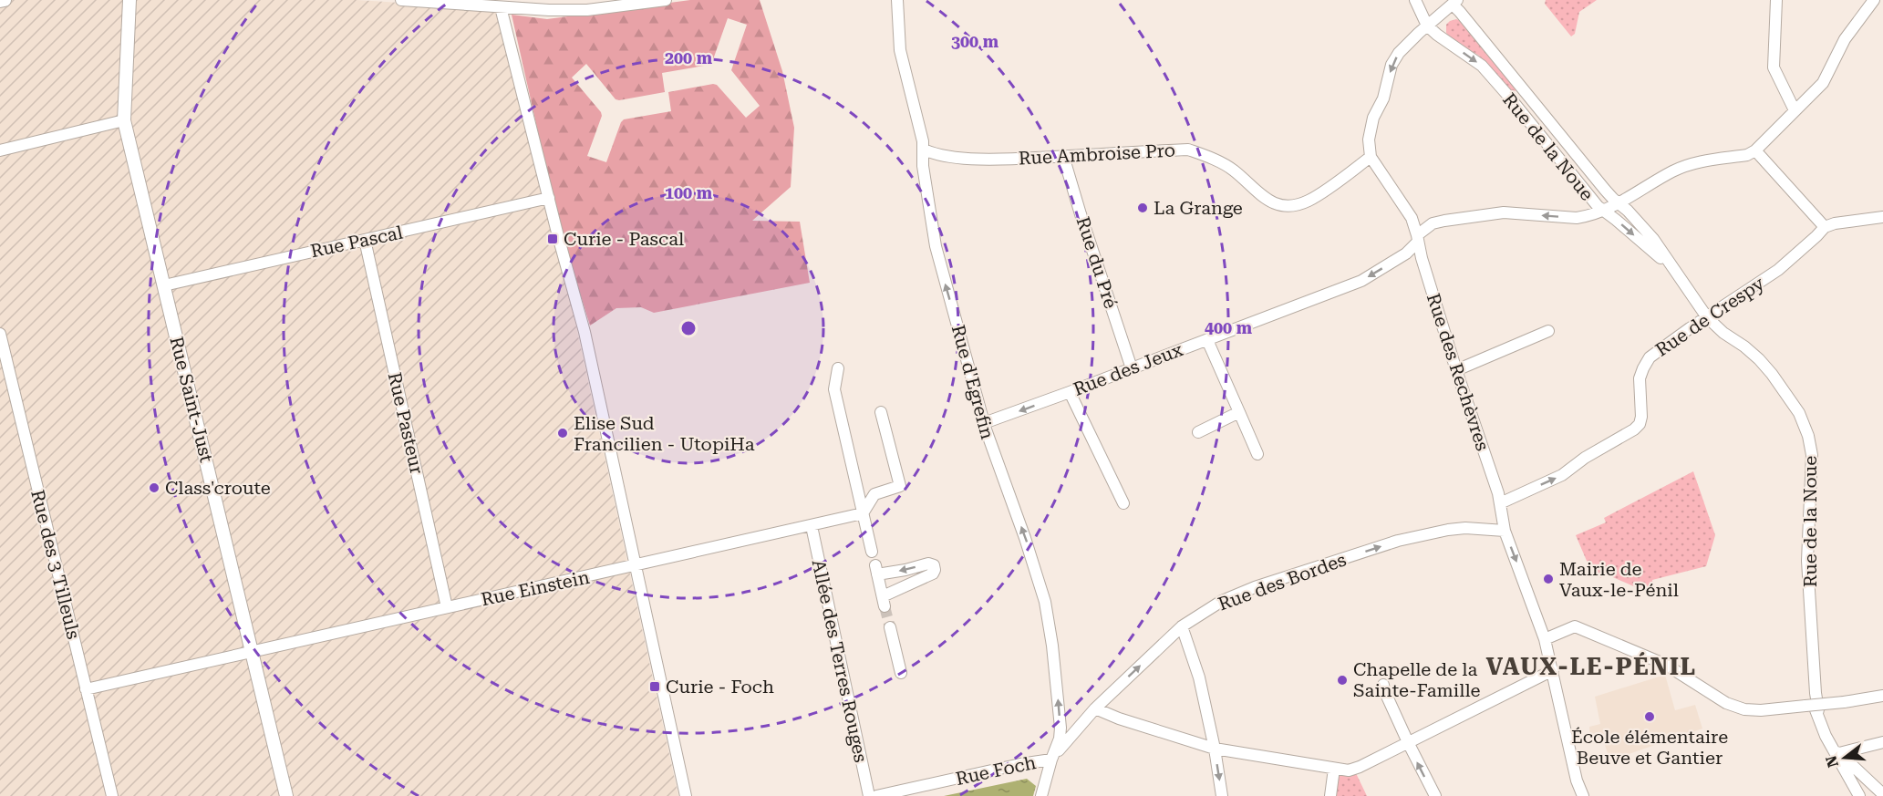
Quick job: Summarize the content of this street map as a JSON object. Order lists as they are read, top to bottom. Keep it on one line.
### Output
{"streets":{"street":["Rue de la Noue","Rue Ambroise Pro","Rue Pascal","Rue du Pré","Rue de Crespy","Rue des Jeux","Rue des Rechèvres","Rue d'Egrefin","Rue Saint-Just","Rue Pasteur","Rue des 3 Tilleuls","Rue des Bordes","Rue Einstein","Allée des Terres Rouges","Rue Foch"]},"crossings":[["Rue de la Noue","Rue de Crespy"],["Rue de la Noue","Rue des Jeux"],["Rue Ambroise Pro","Rue du Pré"],["Rue Ambroise Pro","Rue des Rechèvres"],["Rue Ambroise Pro","Rue d'Egrefin"],["Rue Pascal","Rue Saint-Just"],["Rue Pascal","Rue Pasteur"],["Rue du Pré","Rue des Jeux"],["Rue de Crespy","Rue des Rechèvres"],["Rue des Jeux","Rue des Rechèvres"],["Rue des Jeux","Rue d'Egrefin"],["Rue des Rechèvres","Rue des Bordes"],["Rue d'Egrefin","Rue des Bordes"],["Rue d'Egrefin","Rue Foch"],["Rue Saint-Just","Rue Einstein"],["Rue Pasteur","Rue Einstein"],["Rue des 3 Tilleuls","Rue Einstein"],["Rue des Bordes","Rue Foch"],["Rue Einstein","Allée des Terres Rouges"]],"one_way":["Rue de Crespy","Rue des Jeux","Rue d'Egrefin","Rue des Bordes"],"districts":["VAUX-LE-PÉNIL"],"places":{"other":["La Grange","Elise Sud Francilien - UtopiHa","Class'croute","Mairie de Vaux-le-Pénil","Chapelle de la Sainte-Famille","École élémentaire Beuve et Gantier"],"transit":["Curie - Pascal","Curie - Foch"]},"north":"left","rings":["300 m","200 m","100 m","400 m"]}
